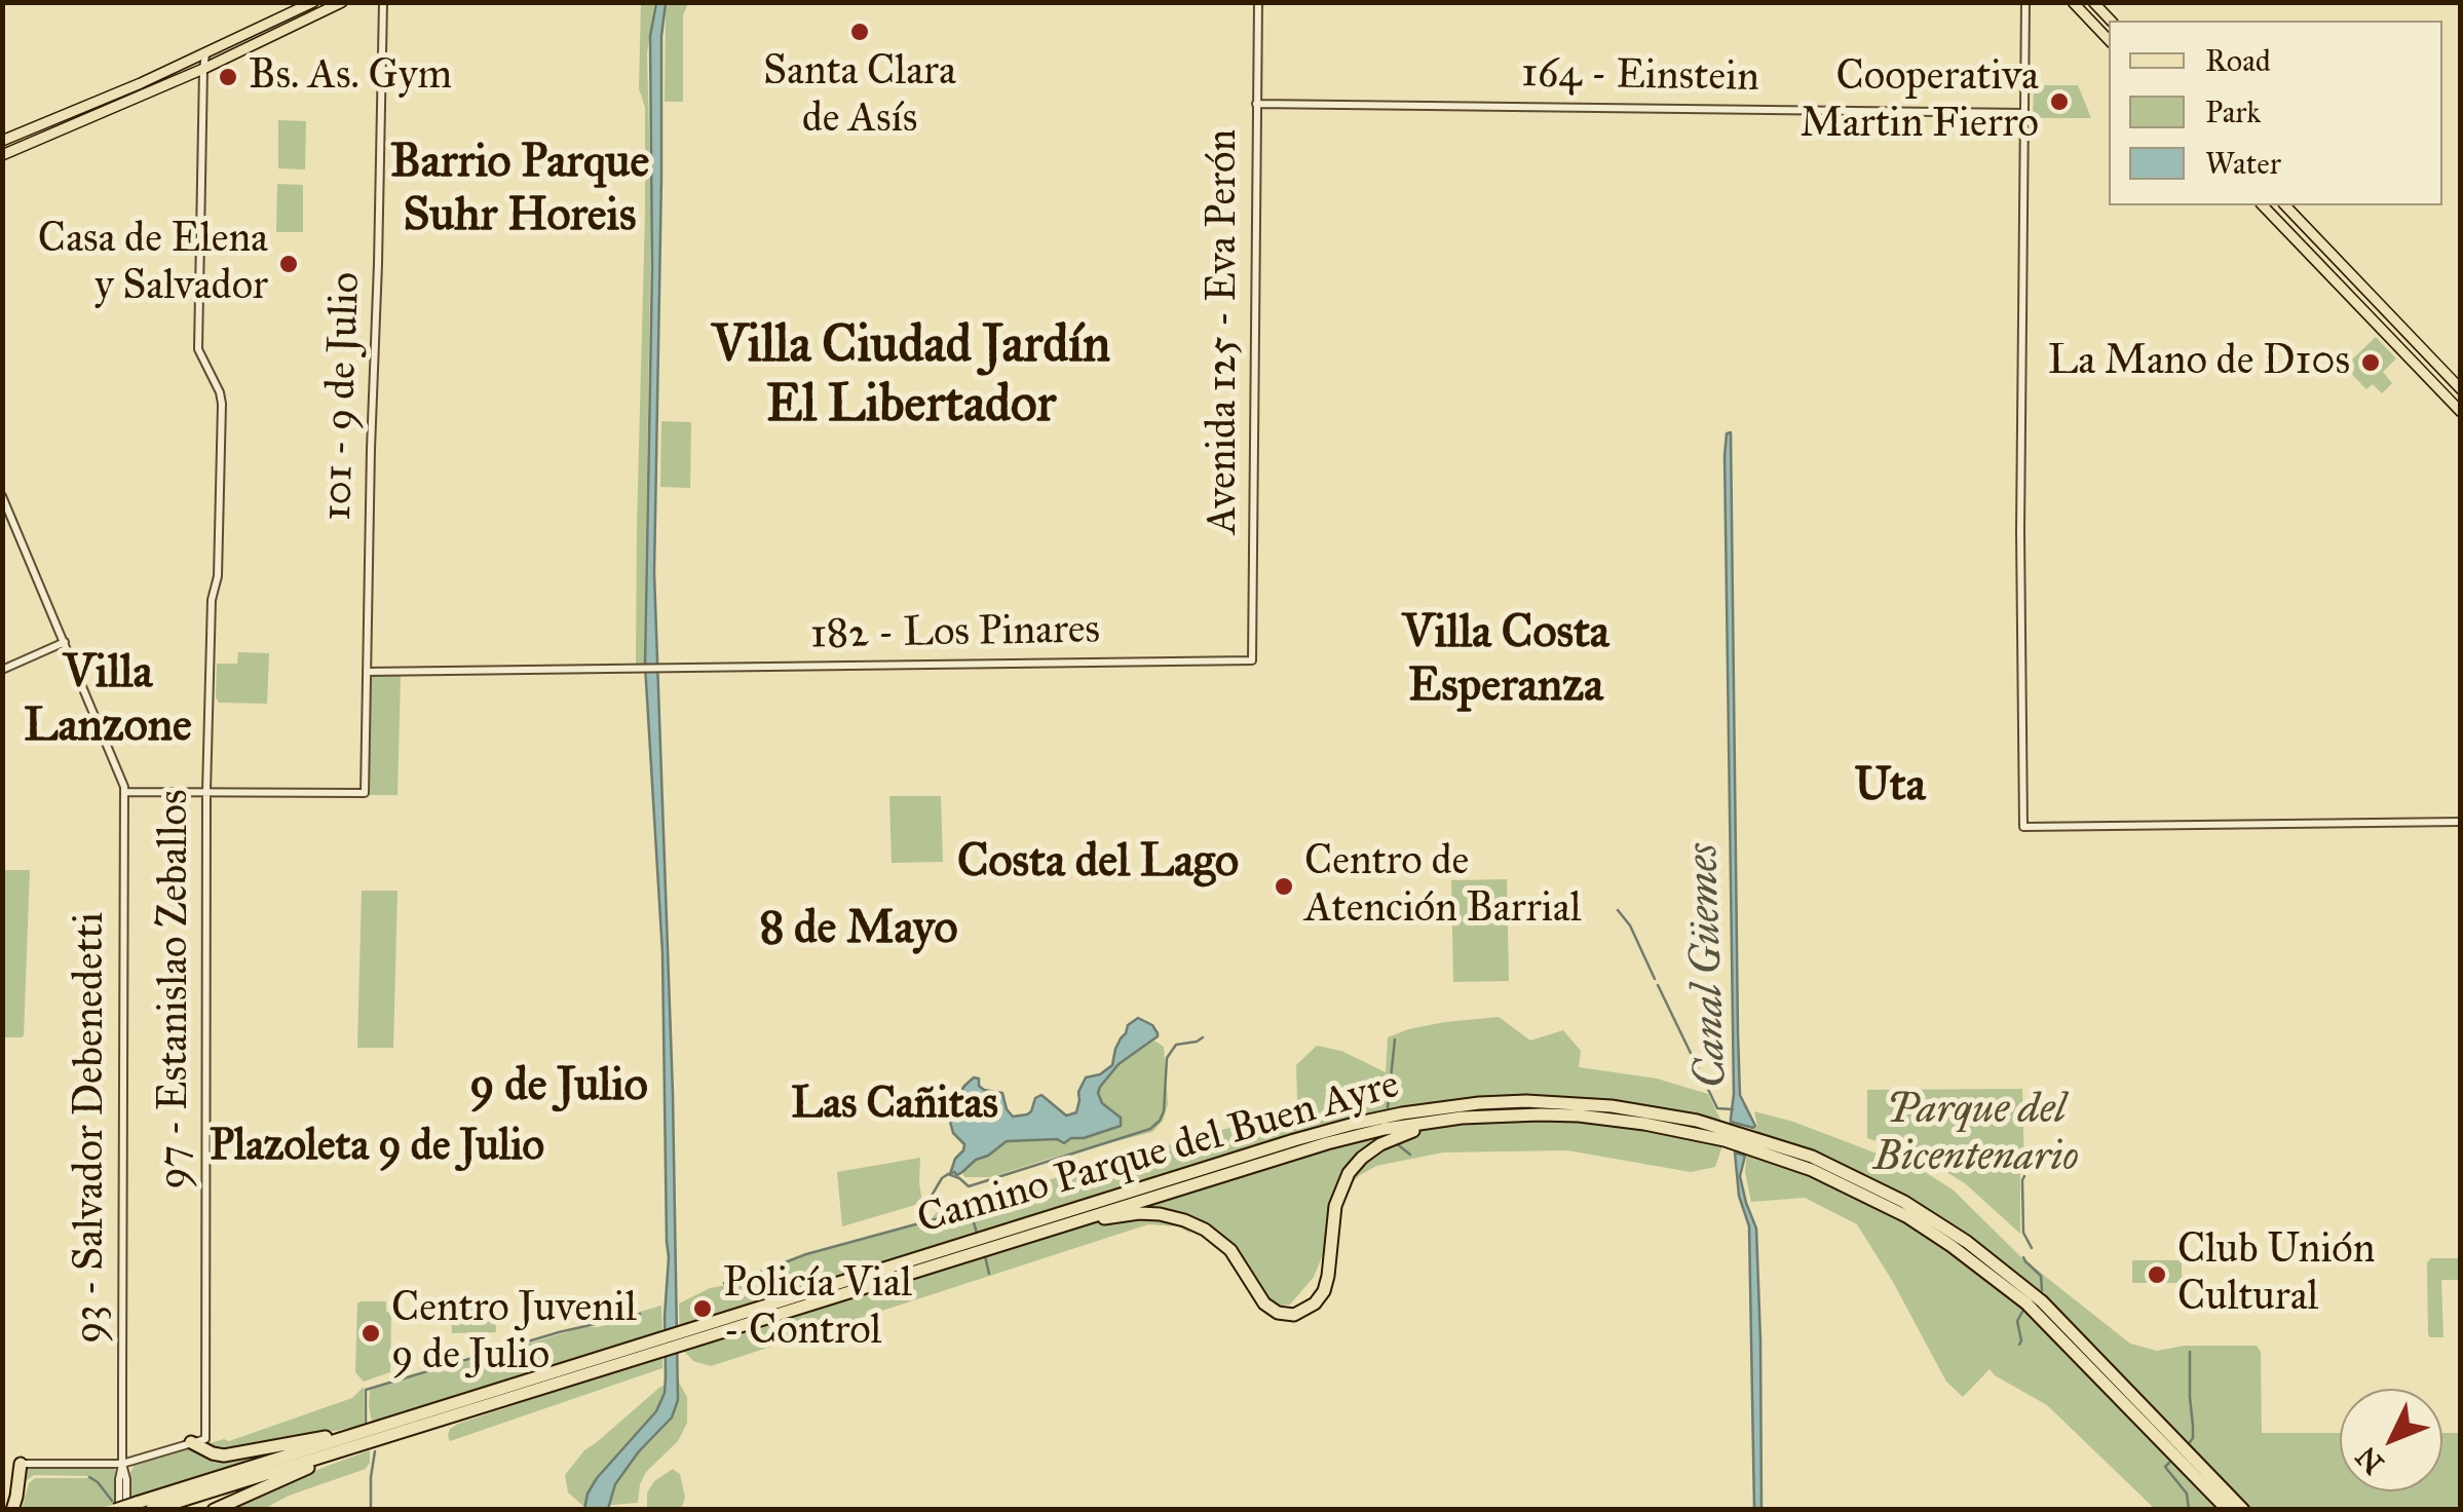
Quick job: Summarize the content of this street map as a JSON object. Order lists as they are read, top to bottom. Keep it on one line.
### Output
{"streets":{"highway":["Camino Parque del Buen Ayre"],"street":["164 - Einstein","Avenida 125 - Eva Perón","101 - 9 de Julio","182 - Los Pinares","97 - Estanislao Zeballos","93 - Salvador Debenedetti"]},"crossings":[["164 - Einstein","Avenida 125 - Eva Perón"],["Avenida 125 - Eva Perón","182 - Los Pinares"],["101 - 9 de Julio","182 - Los Pinares"],["101 - 9 de Julio","97 - Estanislao Zeballos"],["93 - Salvador Debenedetti","Camino Parque del Buen Ayre"]],"districts":["Barrio Parque Suhr Horeis","Villa Ciudad Jardín El Libertador","Villa Costa Esperanza","Villa Lanzone","Uta","Costa del Lago","8 de Mayo","9 de Julio","Las Cañitas","Plazoleta 9 de Julio"],"water":["Canal Güemes"],"parks":["Parque del Bicentenario"],"places":["Santa Clara de Asís","Bs. As. Gym","Cooperativa Martin Fierro","Casa de Elena y Salvador","La Mano de D10s","Centro de Atención Barrial","Club Unión Cultural","Policía Vial - Control","Centro Juvenil 9 de Julio"],"legend":["Road","Park","Water"],"north":"bottom left"}
